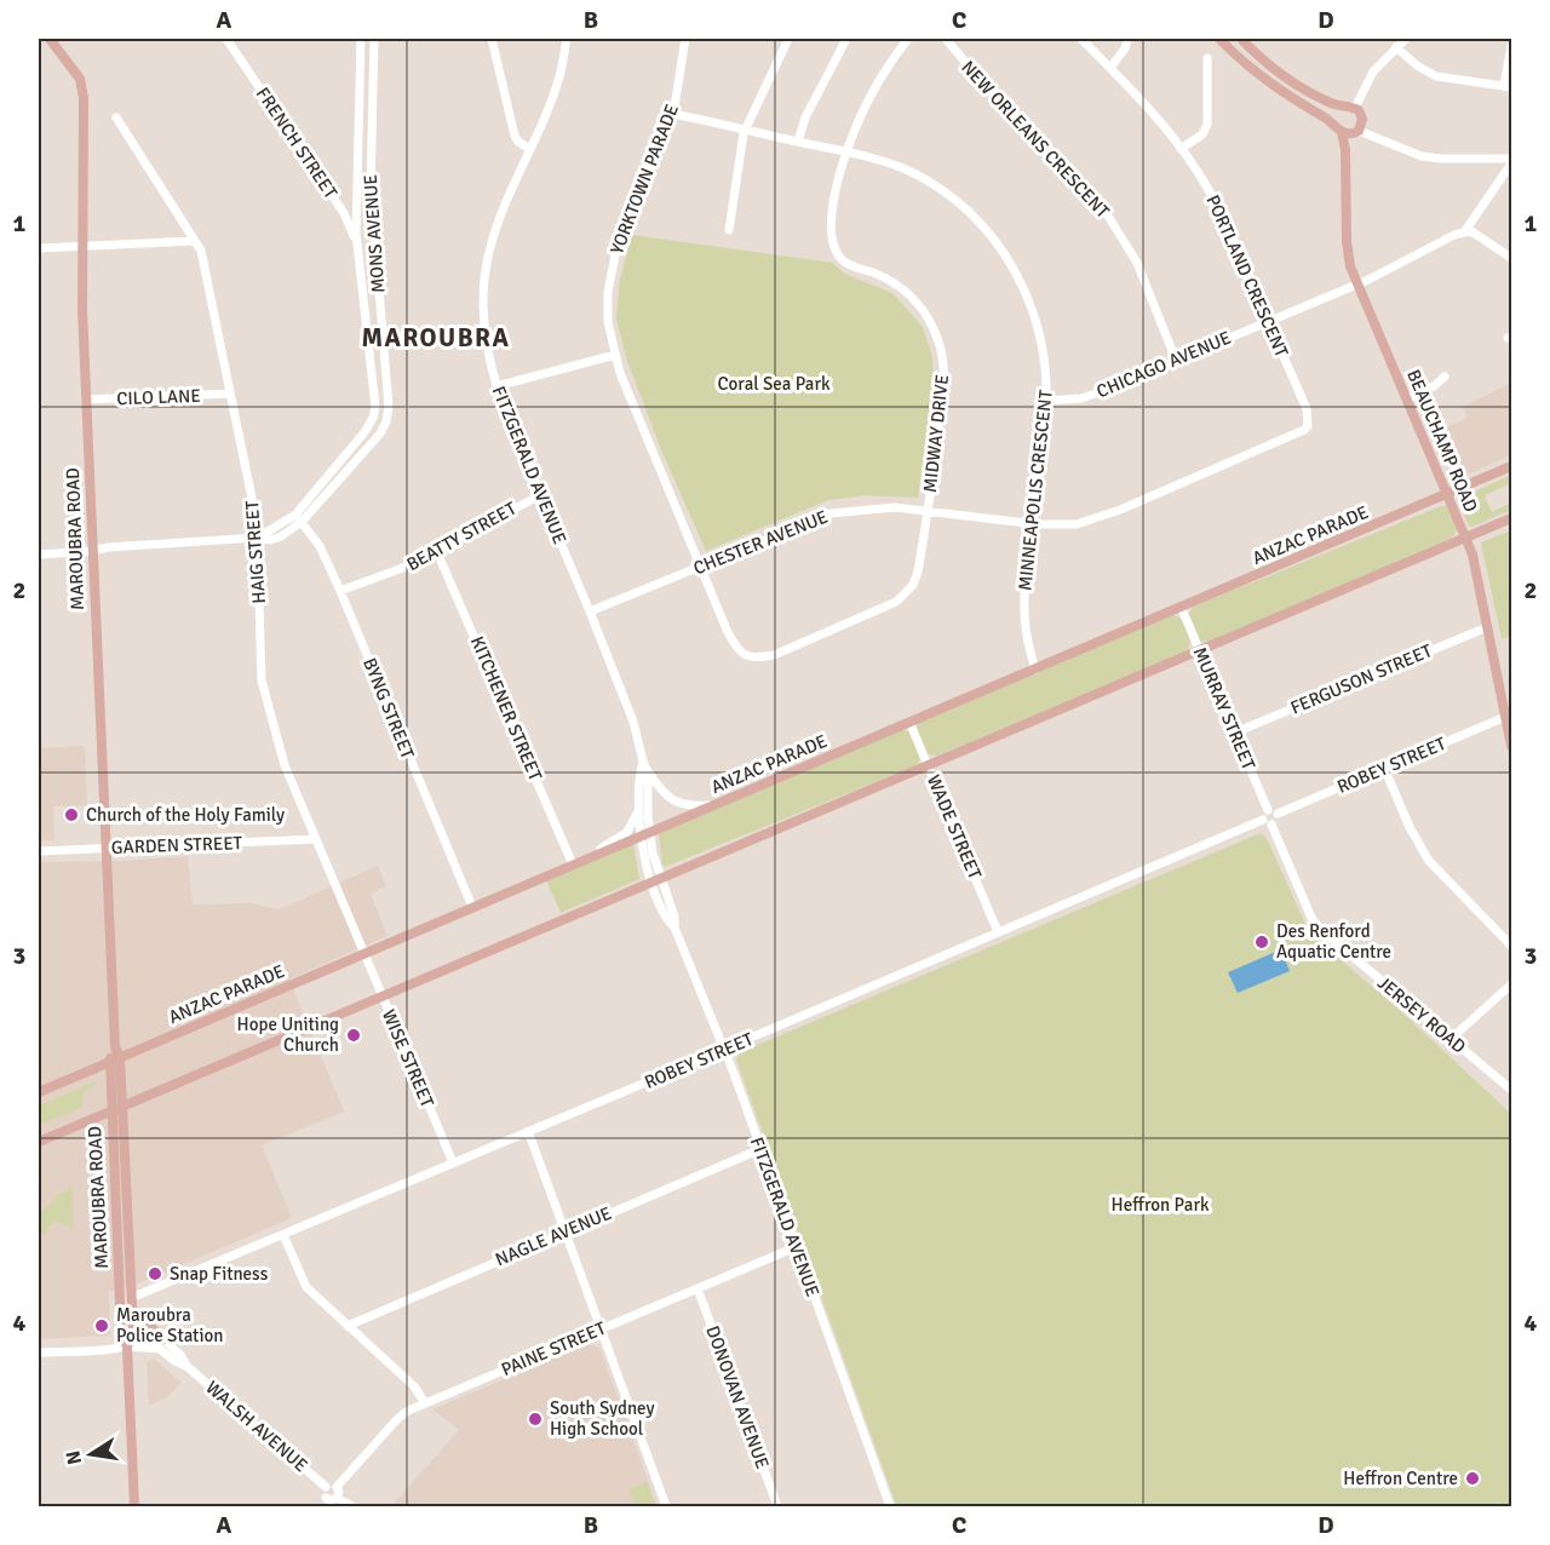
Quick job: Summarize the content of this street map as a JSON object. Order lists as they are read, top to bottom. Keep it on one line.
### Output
{"streets":{"main road":["BEAUCHAMP ROAD","ANZAC PARADE","MAROUBRA ROAD"],"street":["NEW ORLEANS CRESCENT","FRENCH STREET","YORKTOWN PARADE","MONS AVENUE","PORTLAND CRESCENT","CHICAGO AVENUE","CILO LANE","MIDWAY DRIVE","FITZGERALD AVENUE","MINNEAPOLIS CRESCENT","BEATTY STREET","CHESTER AVENUE","HAIG STREET","FERGUSON STREET","BYNG STREET","KITCHENER STREET","MURRAY STREET","ROBEY STREET","WADE STREET","GARDEN STREET","JERSEY ROAD","WISE STREET","NAGLE AVENUE","PAINE STREET","DONOVAN AVENUE","WALSH AVENUE"]},"crossings":[["NEW ORLEANS CRESCENT","CHICAGO AVENUE"],["FRENCH STREET","MONS AVENUE"],["YORKTOWN PARADE","MIDWAY DRIVE"],["YORKTOWN PARADE","MINNEAPOLIS CRESCENT"],["YORKTOWN PARADE","CHESTER AVENUE"],["MONS AVENUE","MAROUBRA ROAD"],["MONS AVENUE","HAIG STREET"],["MONS AVENUE","BYNG STREET"],["PORTLAND CRESCENT","CHICAGO AVENUE"],["PORTLAND CRESCENT","CHESTER AVENUE"],["CHICAGO AVENUE","BEAUCHAMP ROAD"],["CHICAGO AVENUE","MINNEAPOLIS CRESCENT"],["CILO LANE","MAROUBRA ROAD"],["CILO LANE","HAIG STREET"],["MIDWAY DRIVE","MINNEAPOLIS CRESCENT"],["MIDWAY DRIVE","CHESTER AVENUE"],["BEAUCHAMP ROAD","ANZAC PARADE"],["BEAUCHAMP ROAD","FERGUSON STREET"],["BEAUCHAMP ROAD","ROBEY STREET"],["FITZGERALD AVENUE","ANZAC PARADE"],["FITZGERALD AVENUE","BEATTY STREET"],["FITZGERALD AVENUE","CHESTER AVENUE"],["FITZGERALD AVENUE","ROBEY STREET"],["FITZGERALD AVENUE","NAGLE AVENUE"],["FITZGERALD AVENUE","PAINE STREET"],["MINNEAPOLIS CRESCENT","ANZAC PARADE"],["MINNEAPOLIS CRESCENT","CHESTER AVENUE"],["ANZAC PARADE","MAROUBRA ROAD"],["ANZAC PARADE","HAIG STREET"],["ANZAC PARADE","BYNG STREET"],["ANZAC PARADE","KITCHENER STREET"],["ANZAC PARADE","MURRAY STREET"],["ANZAC PARADE","WADE STREET"],["ANZAC PARADE","WISE STREET"],["BEATTY STREET","BYNG STREET"],["BEATTY STREET","KITCHENER STREET"],["MAROUBRA ROAD","ROBEY STREET"],["MAROUBRA ROAD","GARDEN STREET"],["MAROUBRA ROAD","WALSH AVENUE"],["HAIG STREET","GARDEN STREET"],["HAIG STREET","WISE STREET"],["FERGUSON STREET","MURRAY STREET"],["MURRAY STREET","ROBEY STREET"],["MURRAY STREET","JERSEY ROAD"],["ROBEY STREET","WADE STREET"],["ROBEY STREET","JERSEY ROAD"],["ROBEY STREET","WISE STREET"],["PAINE STREET","DONOVAN AVENUE"],["PAINE STREET","WALSH AVENUE"]],"districts":["MAROUBRA"],"parks":["Coral Sea Park","Heffron Park"],"places":["Church of the Holy Family","Des Renford Aquatic Centre","Hope Uniting Church","Snap Fitness","Maroubra Police Station","South Sydney High School","Heffron Centre"],"north":"left","grid":{"columns":["A","B","C","D"],"rows":["1","2","3","4"]}}
